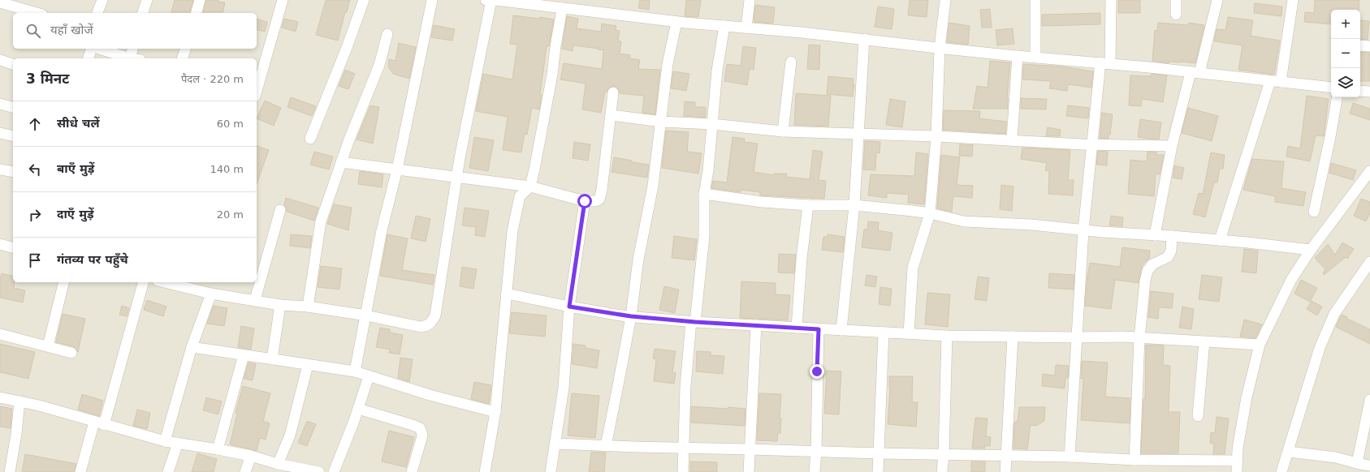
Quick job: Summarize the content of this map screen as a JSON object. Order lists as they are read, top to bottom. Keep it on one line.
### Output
{"page":{"map_buttons":["+","−"],"search":"यहाँ खोजें","heading":["3 मिनट","पैदल · 220 m"],"list":[["सीधे चलें","60 m"],["बाएँ मुड़ें","140 m"],["दाएँ मुड़ें","20 m"],"गंतव्य पर पहुँचे"]}}
